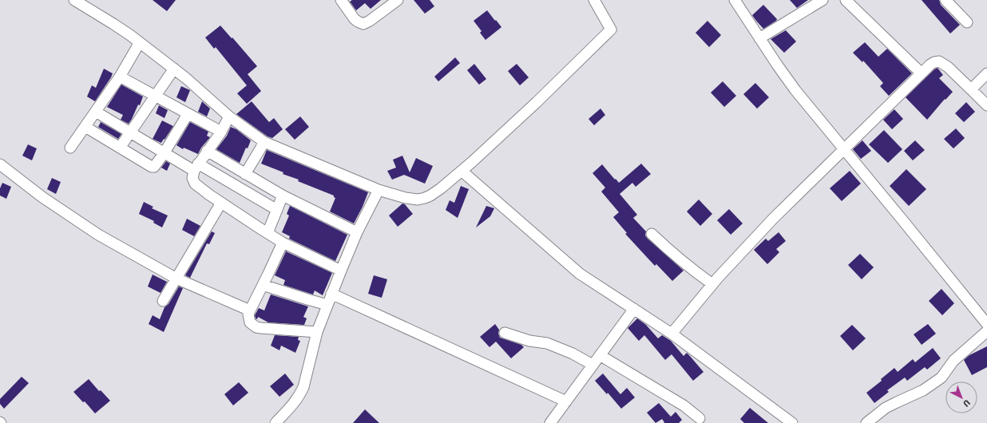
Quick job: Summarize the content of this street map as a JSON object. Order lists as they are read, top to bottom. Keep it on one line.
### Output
{"north":"bottom right"}
